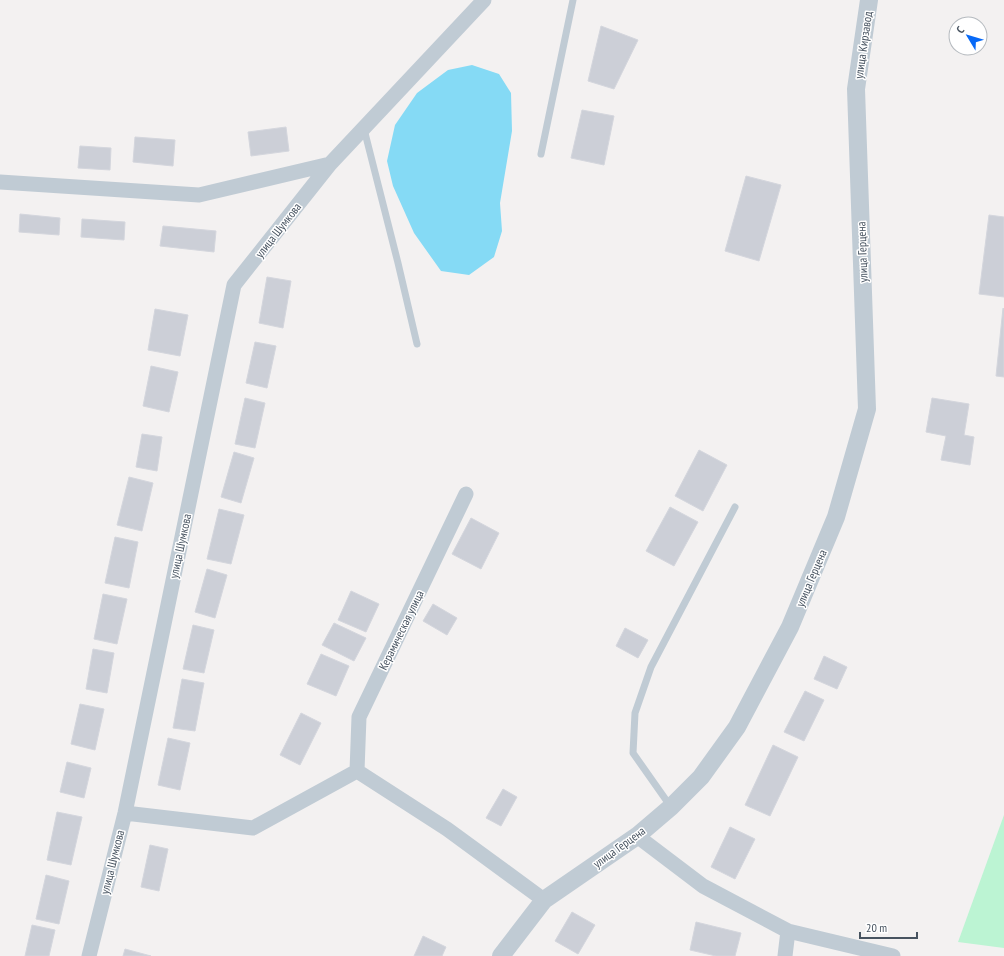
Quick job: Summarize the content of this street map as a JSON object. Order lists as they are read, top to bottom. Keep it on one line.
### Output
{"streets":{"street":["улица Кирзавод","улица Шумкова","улица Герцена","Керамическая улица"]},"crossings":[["улица Кирзавод","улица Герцена"]],"scale_bar":"20 m","north":"top left"}
